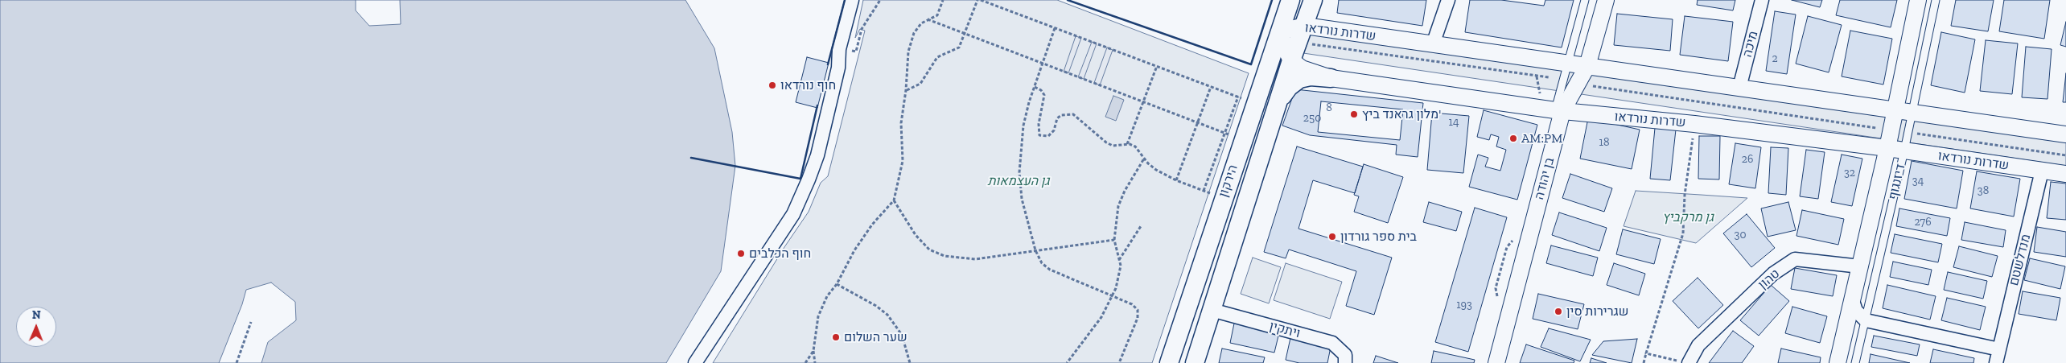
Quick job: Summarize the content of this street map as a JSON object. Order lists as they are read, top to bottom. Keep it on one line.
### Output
{"streets":{"main road":["הירקון"],"street":["שדרות נורדאו","מיכה","בן יהודה","דיזנגוף","מנדלשטם","טהון","ויתקין"]},"crossings":[["שדרות נורדאו","מיכה"],["שדרות נורדאו","בן יהודה"],["שדרות נורדאו","הירקון"],["שדרות נורדאו","דיזנגוף"],["שדרות נורדאו","מנדלשטם"],["הירקון","ויתקין"],["דיזנגוף","טהון"]],"parks":["גן העצמאות","גן מרקביץ"],"places":["חוף נורדאו","מלון גראנד ביץ'","AM:PM","בית ספר גורדון","חוף הכלבים","שגרירות סין","שער השלום"],"house_numbers":["2","8","250","14","18","26","32","34","38","276","30","193"],"north":"top"}
